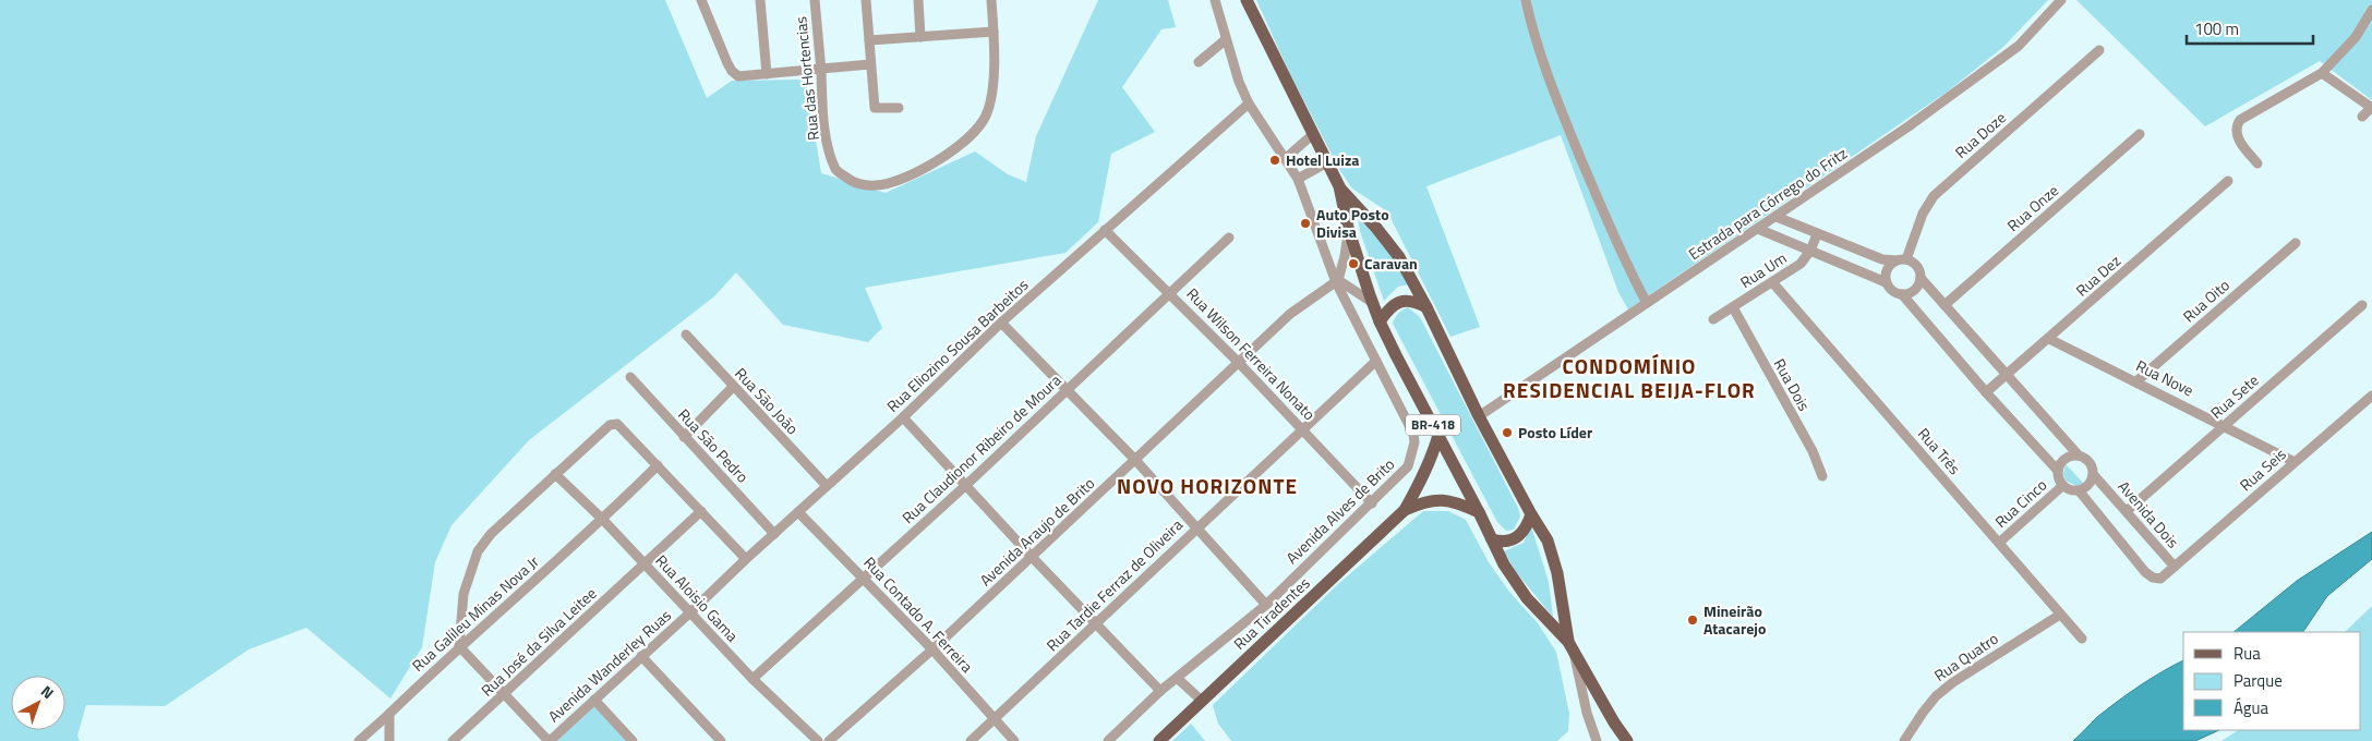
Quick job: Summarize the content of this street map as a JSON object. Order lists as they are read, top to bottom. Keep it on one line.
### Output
{"streets":{"main road":["BR-418","Rua Tiradentes"],"street":["Rua das Hortencias","Rua Doze","Estrada para Córrego do Fritz","Rua Onze","Rua Um","Rua Dez","Rua Oito","Rua Eliozino Sousa Barbeitos","Rua Wilson Ferreira Nonato","Rua Nove","Rua Dois","Rua Sete","Rua São João","Rua São Pedro","Rua Claudionor Ribeiro de Moura","Rua Três","Rua Seis","Rua Cinco","Avenida Alves de Brito","Avenida Dois","Avenida Araujo de Brito","Rua Tardie Ferraz de Oliveira","Rua Aloisio Gama","Rua Galileu Minas Nova Jr","Rua Contado A. Ferreira","Rua José da Silva Leitee","Rua Quatro","Avenida Wanderley Ruas"]},"crossings":[["Rua Doze","Avenida Dois"],["Estrada para Córrego do Fritz","BR-418"],["Rua Onze","Avenida Dois"],["Rua Um","Rua Dois"],["Rua Um","Rua Três"],["Rua Dez","Rua Nove"],["Rua Dez","Avenida Dois"],["Rua Oito","Rua Nove"],["Rua Eliozino Sousa Barbeitos","Rua Wilson Ferreira Nonato"],["Rua Eliozino Sousa Barbeitos","Rua São João"],["Rua Eliozino Sousa Barbeitos","Rua São Pedro"],["Rua Eliozino Sousa Barbeitos","Avenida Alves de Brito"],["Rua Eliozino Sousa Barbeitos","Rua Aloisio Gama"],["Rua Eliozino Sousa Barbeitos","Rua Contado A. Ferreira"],["Rua Eliozino Sousa Barbeitos","Avenida Wanderley Ruas"],["Rua Wilson Ferreira Nonato","Rua Claudionor Ribeiro de Moura"],["Rua Wilson Ferreira Nonato","Avenida Alves de Brito"],["Rua Wilson Ferreira Nonato","Avenida Araujo de Brito"],["Rua Wilson Ferreira Nonato","Rua Tardie Ferraz de Oliveira"],["Rua Nove","Rua Sete"],["Rua Nove","Rua Seis"],["Rua Sete","Avenida Dois"],["BR-418","Rua Tiradentes"],["Rua Claudionor Ribeiro de Moura","Rua Aloisio Gama"],["Rua Claudionor Ribeiro de Moura","Rua Contado A. Ferreira"],["Rua Três","Rua Cinco"],["Rua Três","Rua Quatro"],["Rua Seis","Avenida Dois"],["Rua Cinco","Avenida Dois"],["Avenida Alves de Brito","Avenida Araujo de Brito"],["Avenida Alves de Brito","Rua Tardie Ferraz de Oliveira"],["Avenida Araujo de Brito","Rua Contado A. Ferreira"],["Rua Tardie Ferraz de Oliveira","Rua Contado A. Ferreira"],["Rua Aloisio Gama","Rua Galileu Minas Nova Jr"],["Rua Aloisio Gama","Rua José da Silva Leitee"],["Rua Aloisio Gama","Avenida Wanderley Ruas"]],"districts":["CONDOMÍNIO RESIDENCIAL BEIJA-FLOR","NOVO HORIZONTE"],"places":["Hotel Luiza","Auto Posto Divisa","Caravan","Posto Líder","Mineirão Atacarejo"],"legend":["Rua","Parque","Água"],"scale_bar":"100 m","north":"top right"}
